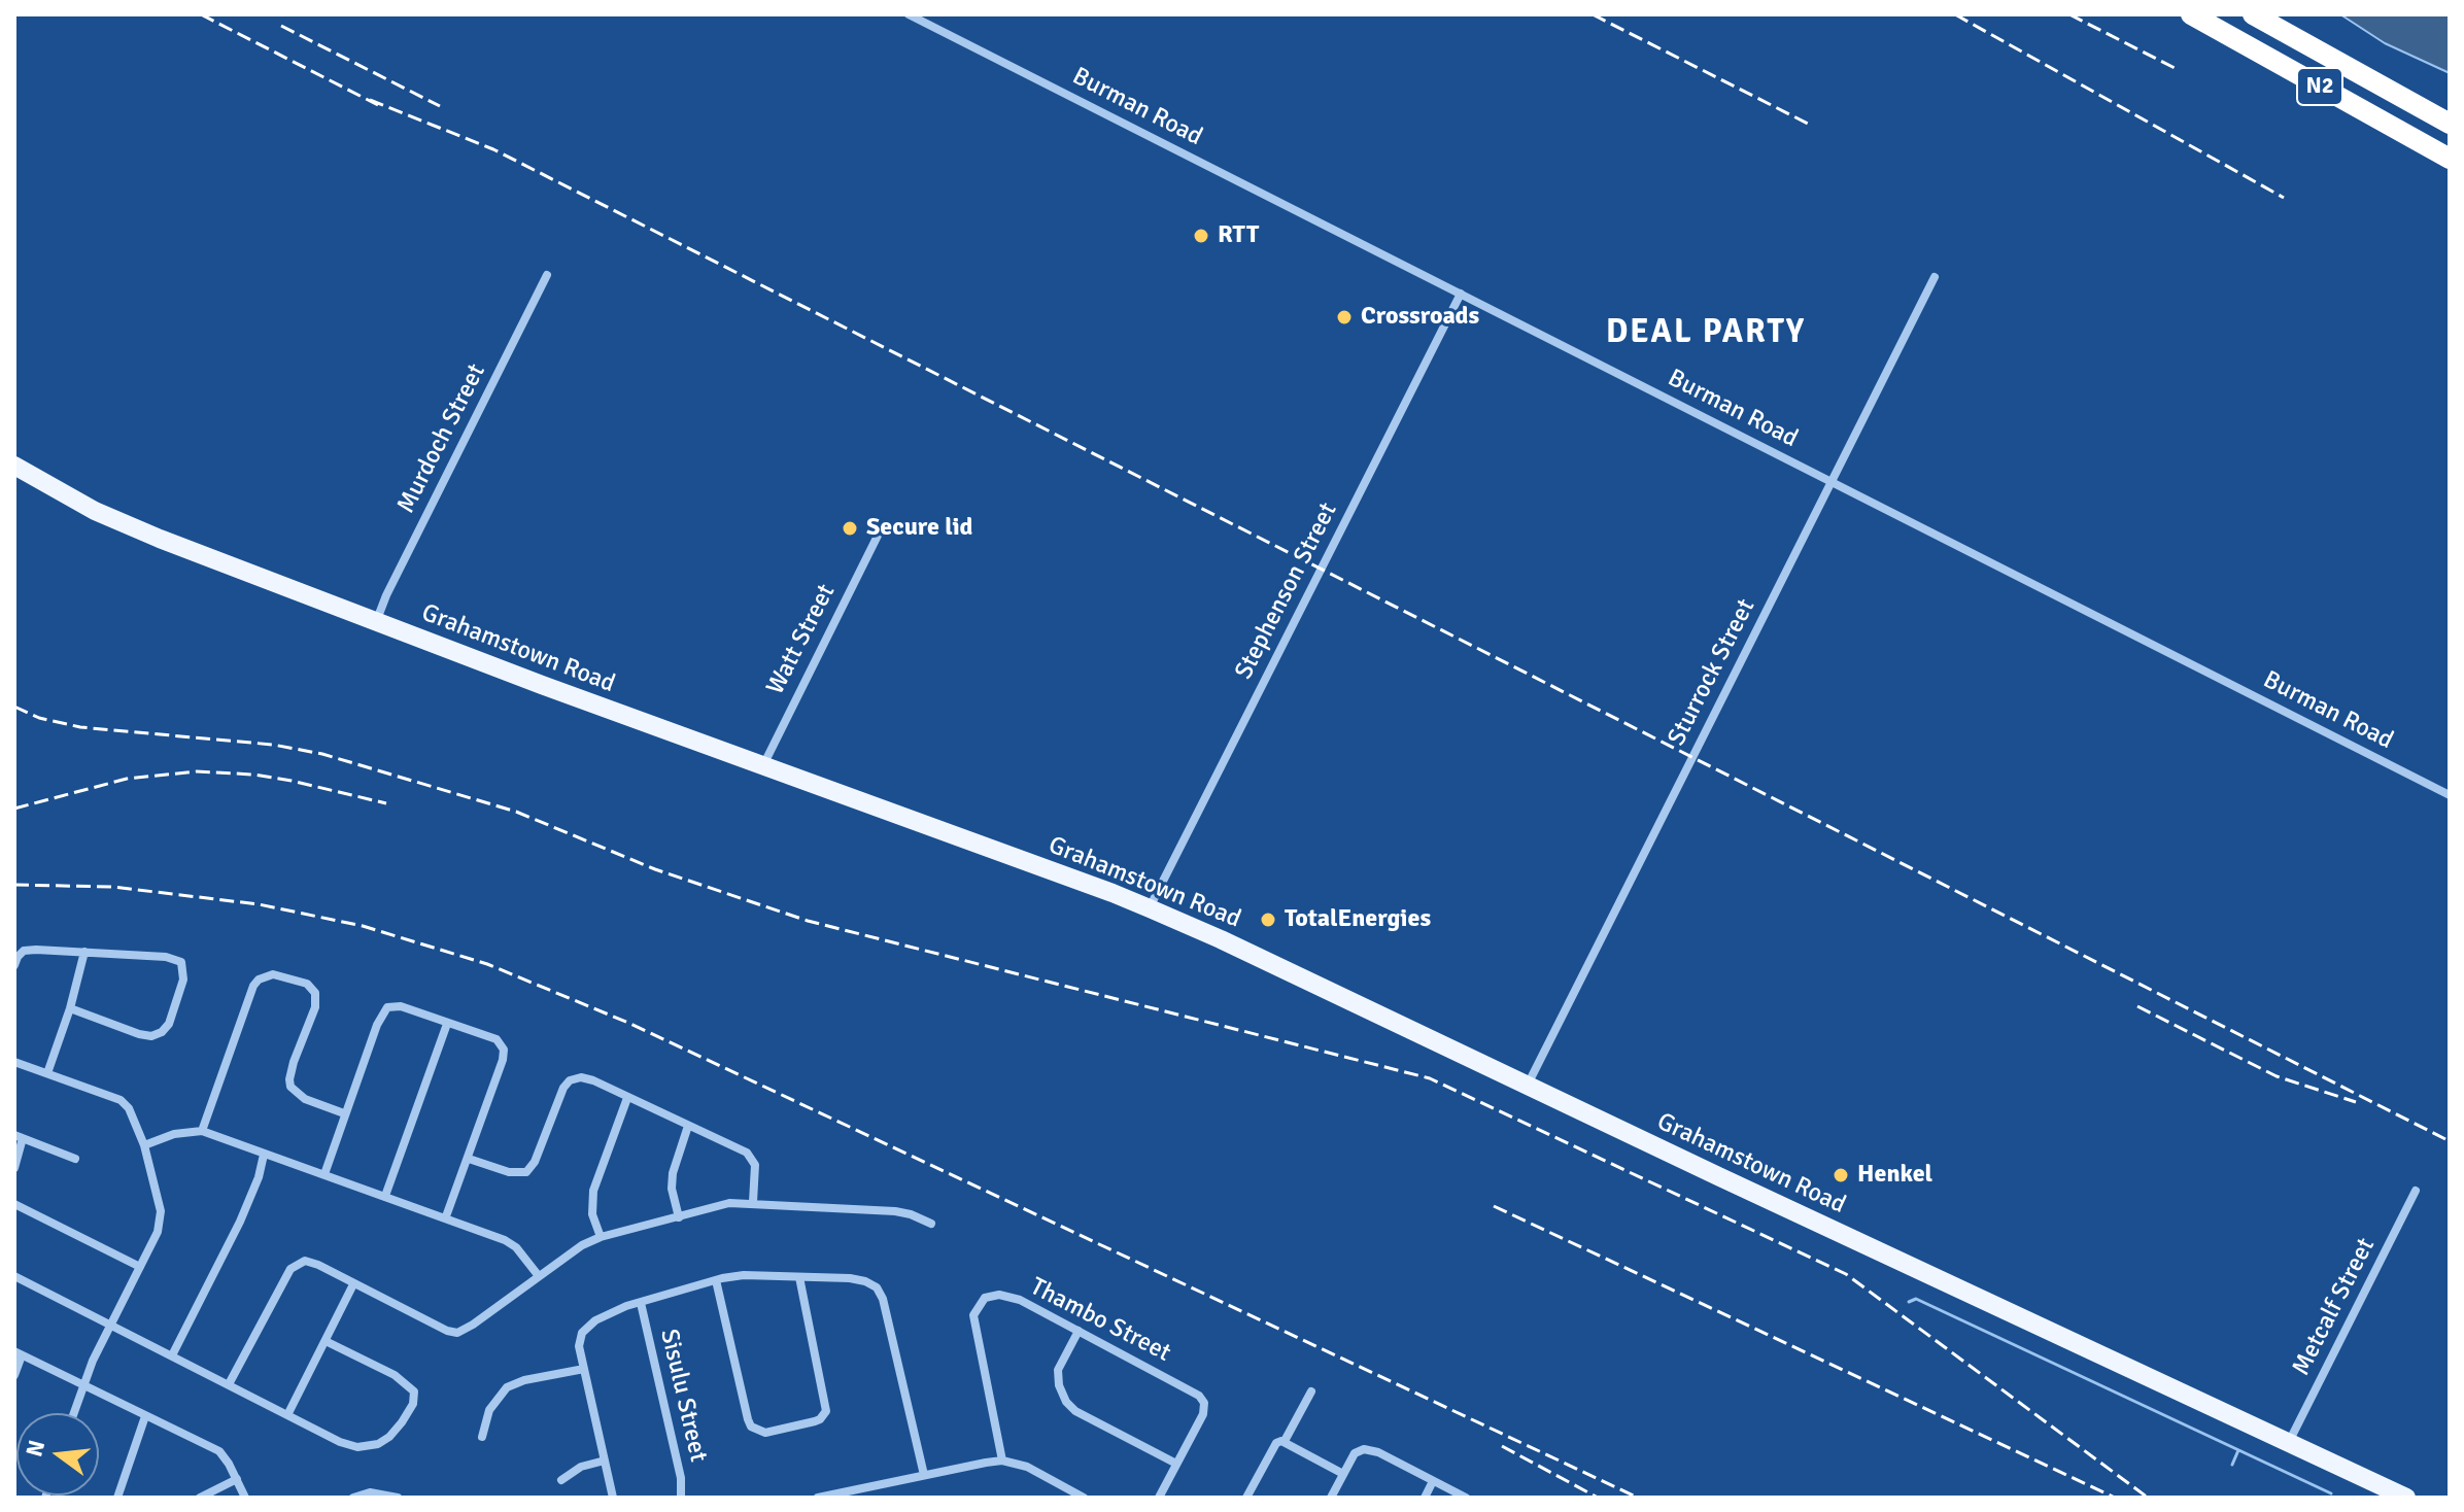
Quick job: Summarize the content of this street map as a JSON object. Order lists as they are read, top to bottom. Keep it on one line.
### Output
{"streets":{"highway":["N2"],"main road":["Grahamstown Road"],"street":["Burman Road","Murdoch Street","Stephenson Street","Watt Street","Sturrock Street","Metcalf Street","Thambo Street","Sisulu Street"]},"crossings":[["Burman Road","Stephenson Street"],["Burman Road","Sturrock Street"],["Murdoch Street","Grahamstown Road"],["Stephenson Street","Grahamstown Road"],["Watt Street","Grahamstown Road"],["Grahamstown Road","Sturrock Street"],["Grahamstown Road","Metcalf Street"]],"districts":["DEAL PARTY"],"places":["RTT","Crossroads","Secure lid","TotalEnergies","Henkel"],"north":"left"}
